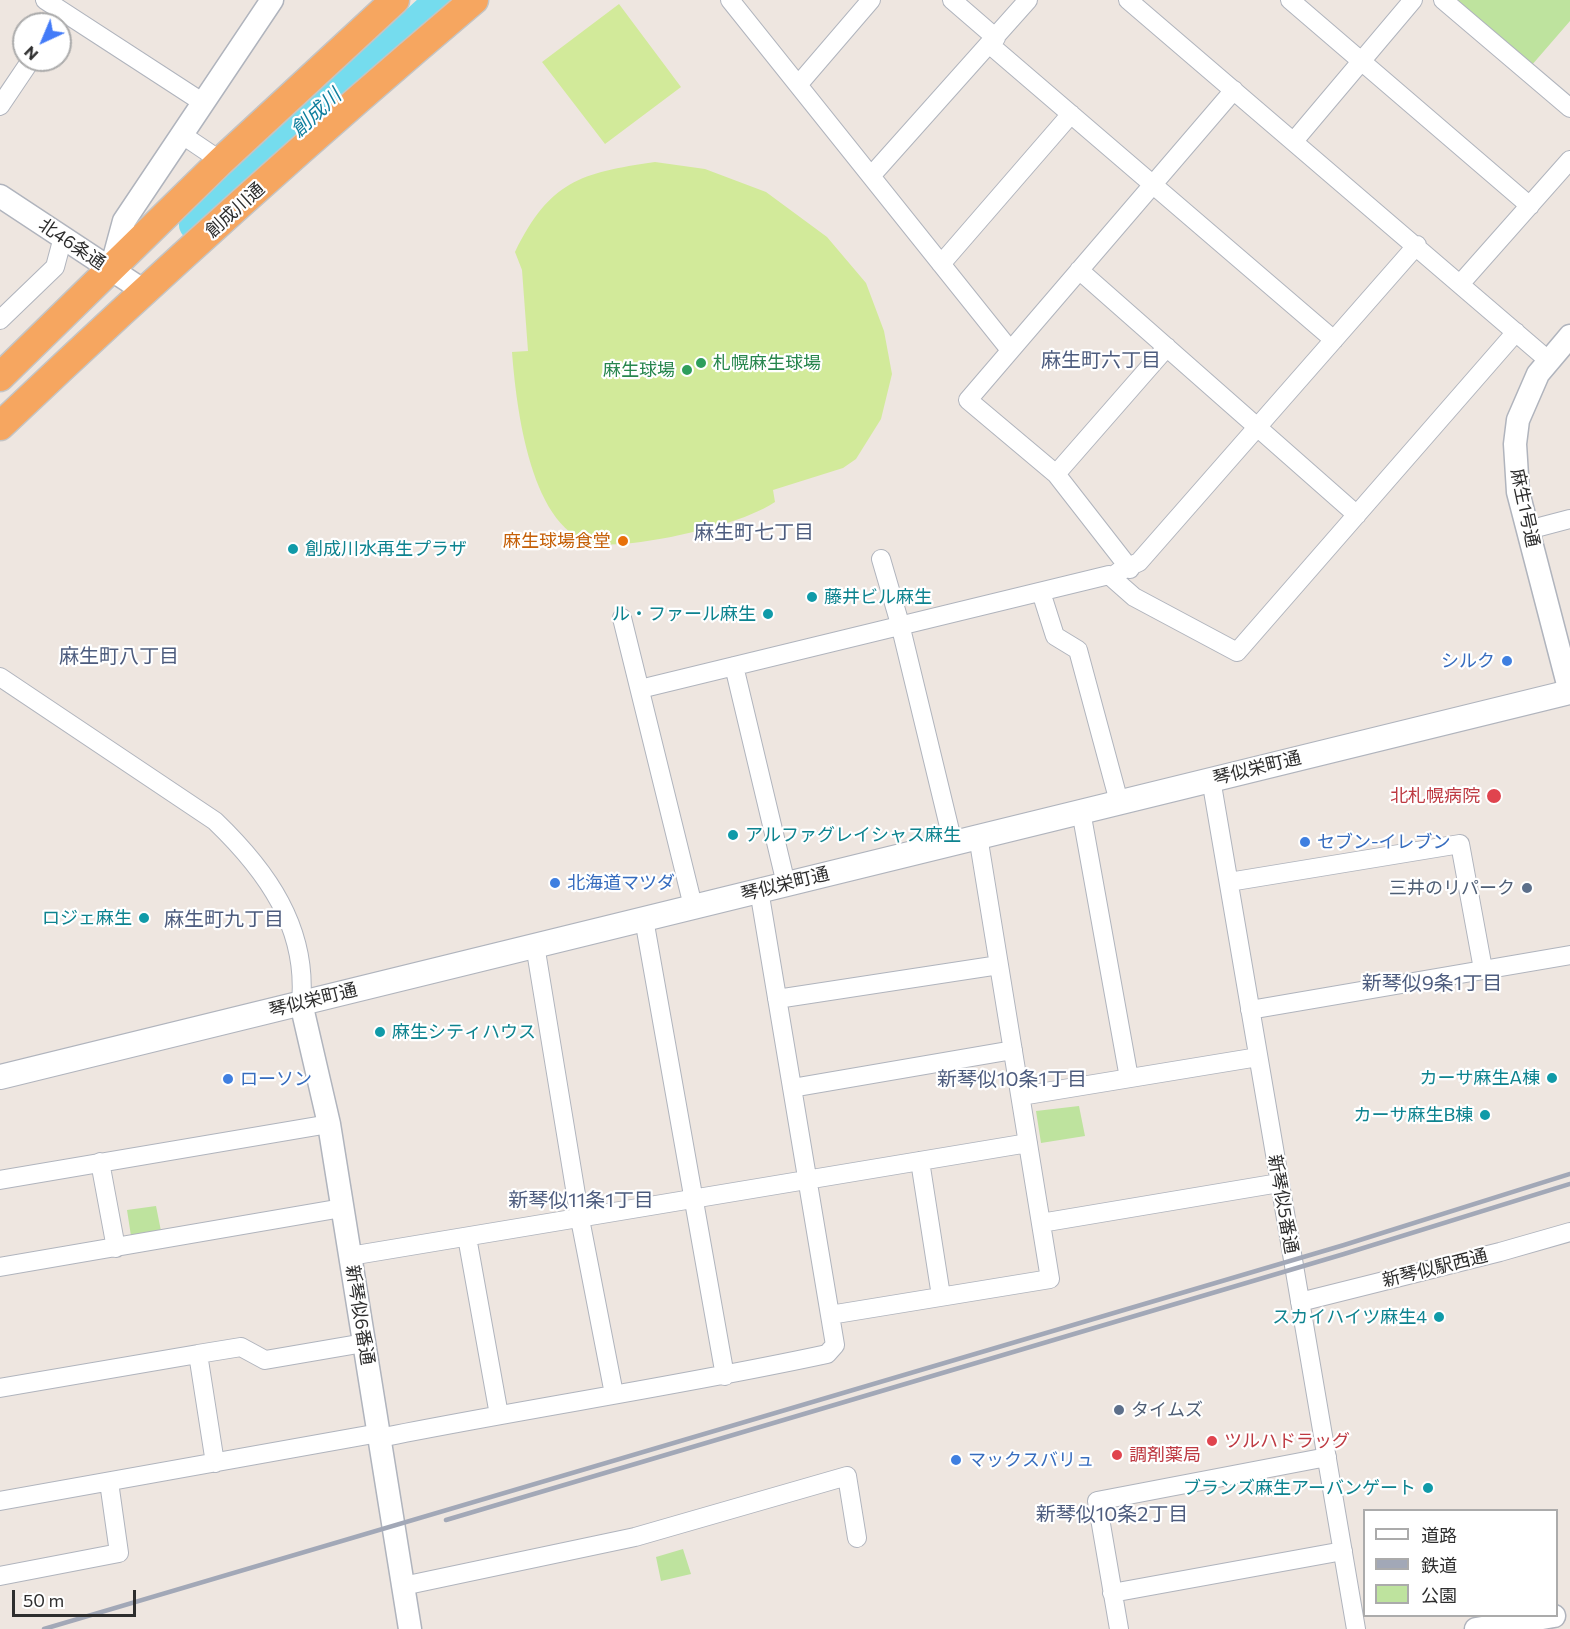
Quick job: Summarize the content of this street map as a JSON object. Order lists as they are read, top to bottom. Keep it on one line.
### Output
{"streets":{"highway":["創成川通"],"main road":["琴似栄町通"],"street":["北46条通","麻生1号通","新琴似5番通","新琴似駅西通","新琴似6番通"]},"crossings":[["創成川通","北46条通"],["麻生1号通","琴似栄町通"],["琴似栄町通","新琴似5番通"],["琴似栄町通","新琴似6番通"],["新琴似5番通","新琴似駅西通"]],"districts":["麻生町六丁目","麻生町七丁目","麻生町八丁目","麻生町九丁目","新琴似9条1丁目","新琴似10条1丁目","新琴似11条1丁目","新琴似10条2丁目"],"water":["創成川"],"places":["札幌麻生球場","麻生球場","麻生球場食堂","創成川水再生プラザ","藤井ビル麻生","ル・ファール麻生","シルク","北札幌病院","アルファグレイシャス麻生","セブン-イレブン","北海道マツダ","三井のリパーク","ロジェ麻生","麻生シティハウス","カーサ麻生A棟","ローソン","カーサ麻生B棟","スカイハイツ麻生4","タイムズ","ツルハドラッグ","調剤薬局","マックスバリュ","ブランズ麻生アーバンゲート"],"legend":["道路","鉄道","公園"],"scale_bar":"50 m","north":"bottom left"}
